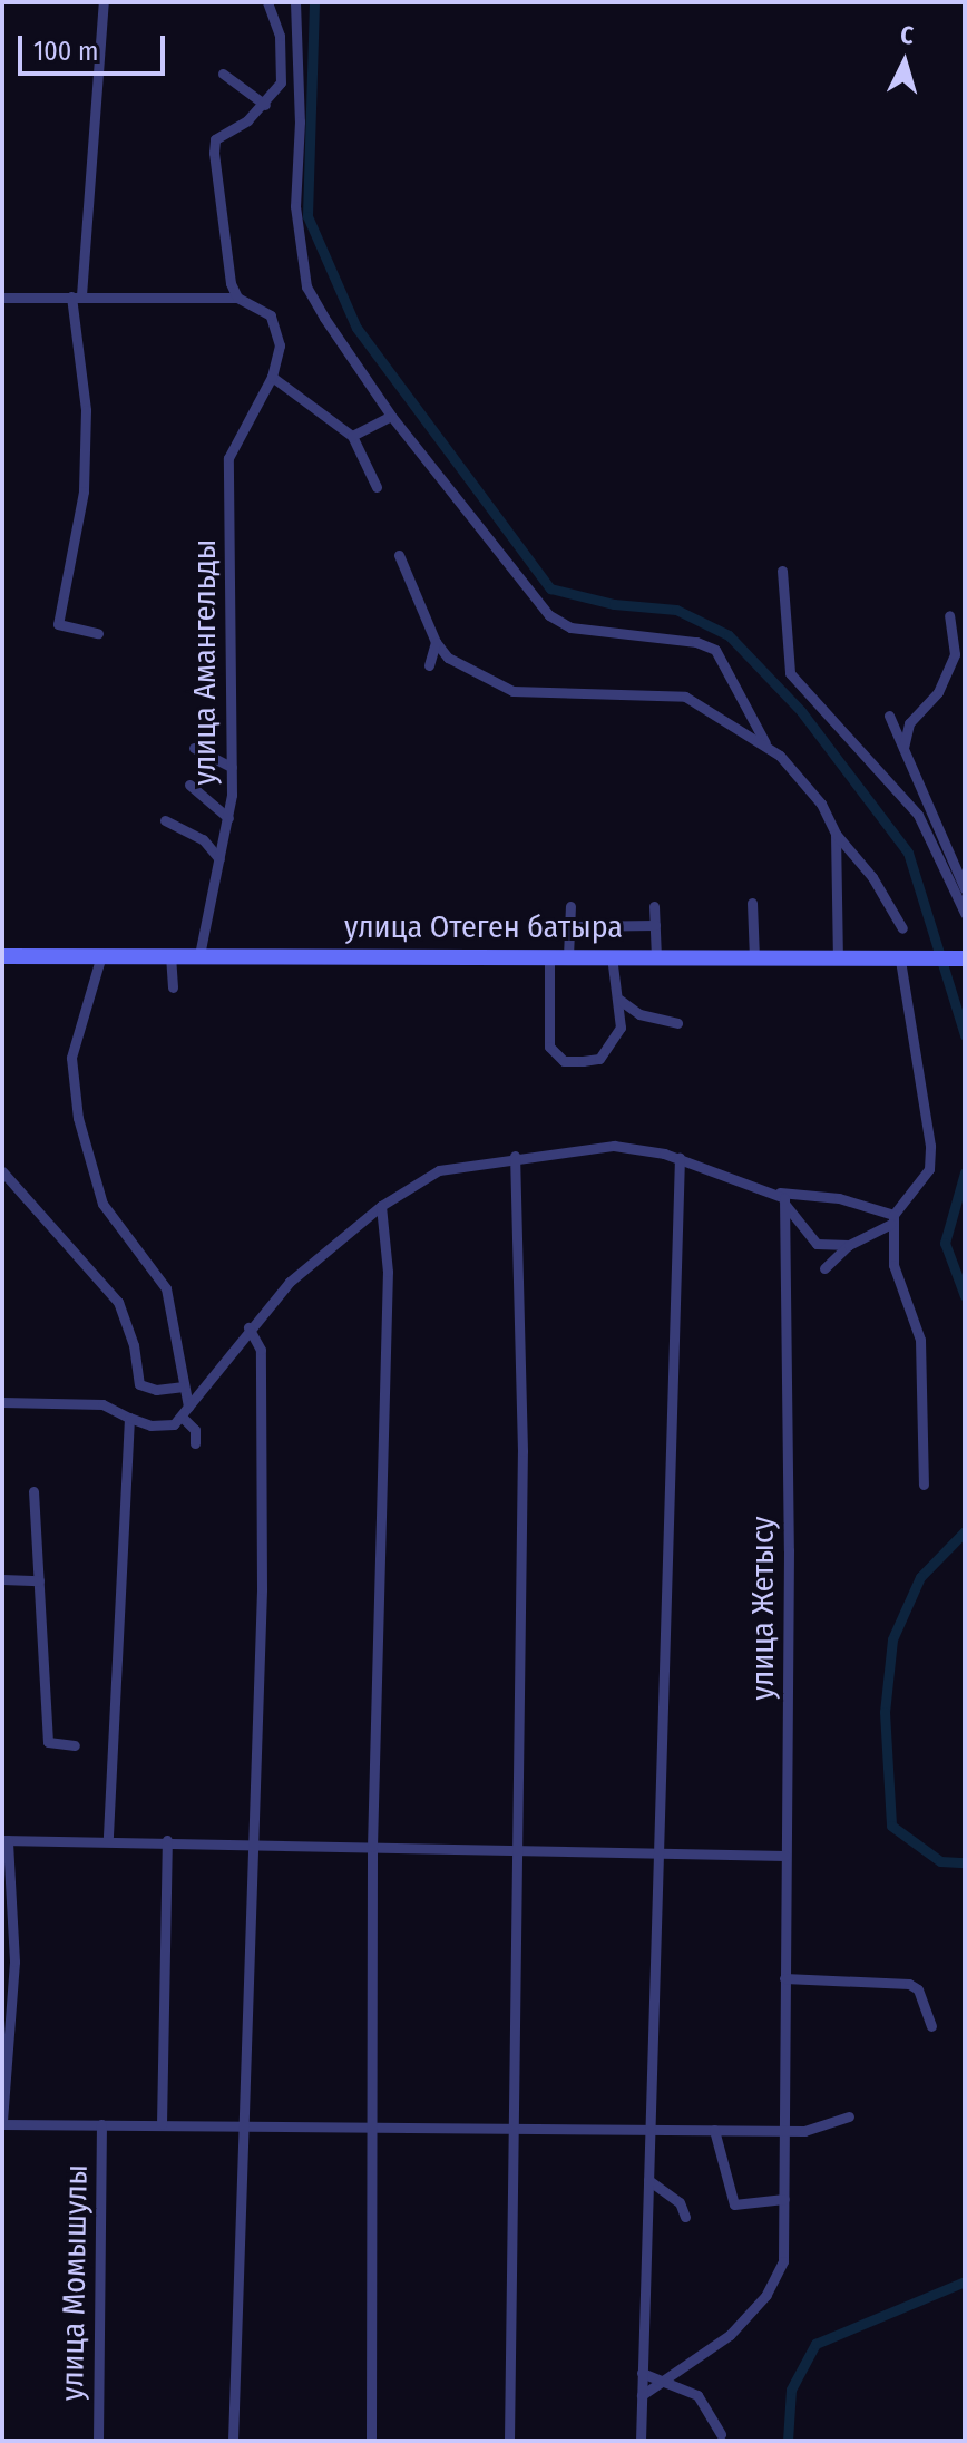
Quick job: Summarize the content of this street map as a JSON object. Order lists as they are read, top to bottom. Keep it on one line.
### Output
{"streets":{"main road":["улица Отеген батыра"],"street":["улица Амангельды","улица Жетысу","улица Момышулы"]},"crossings":[["улица Амангельды","улица Отеген батыра"]],"scale_bar":"100 m","north":"top"}
